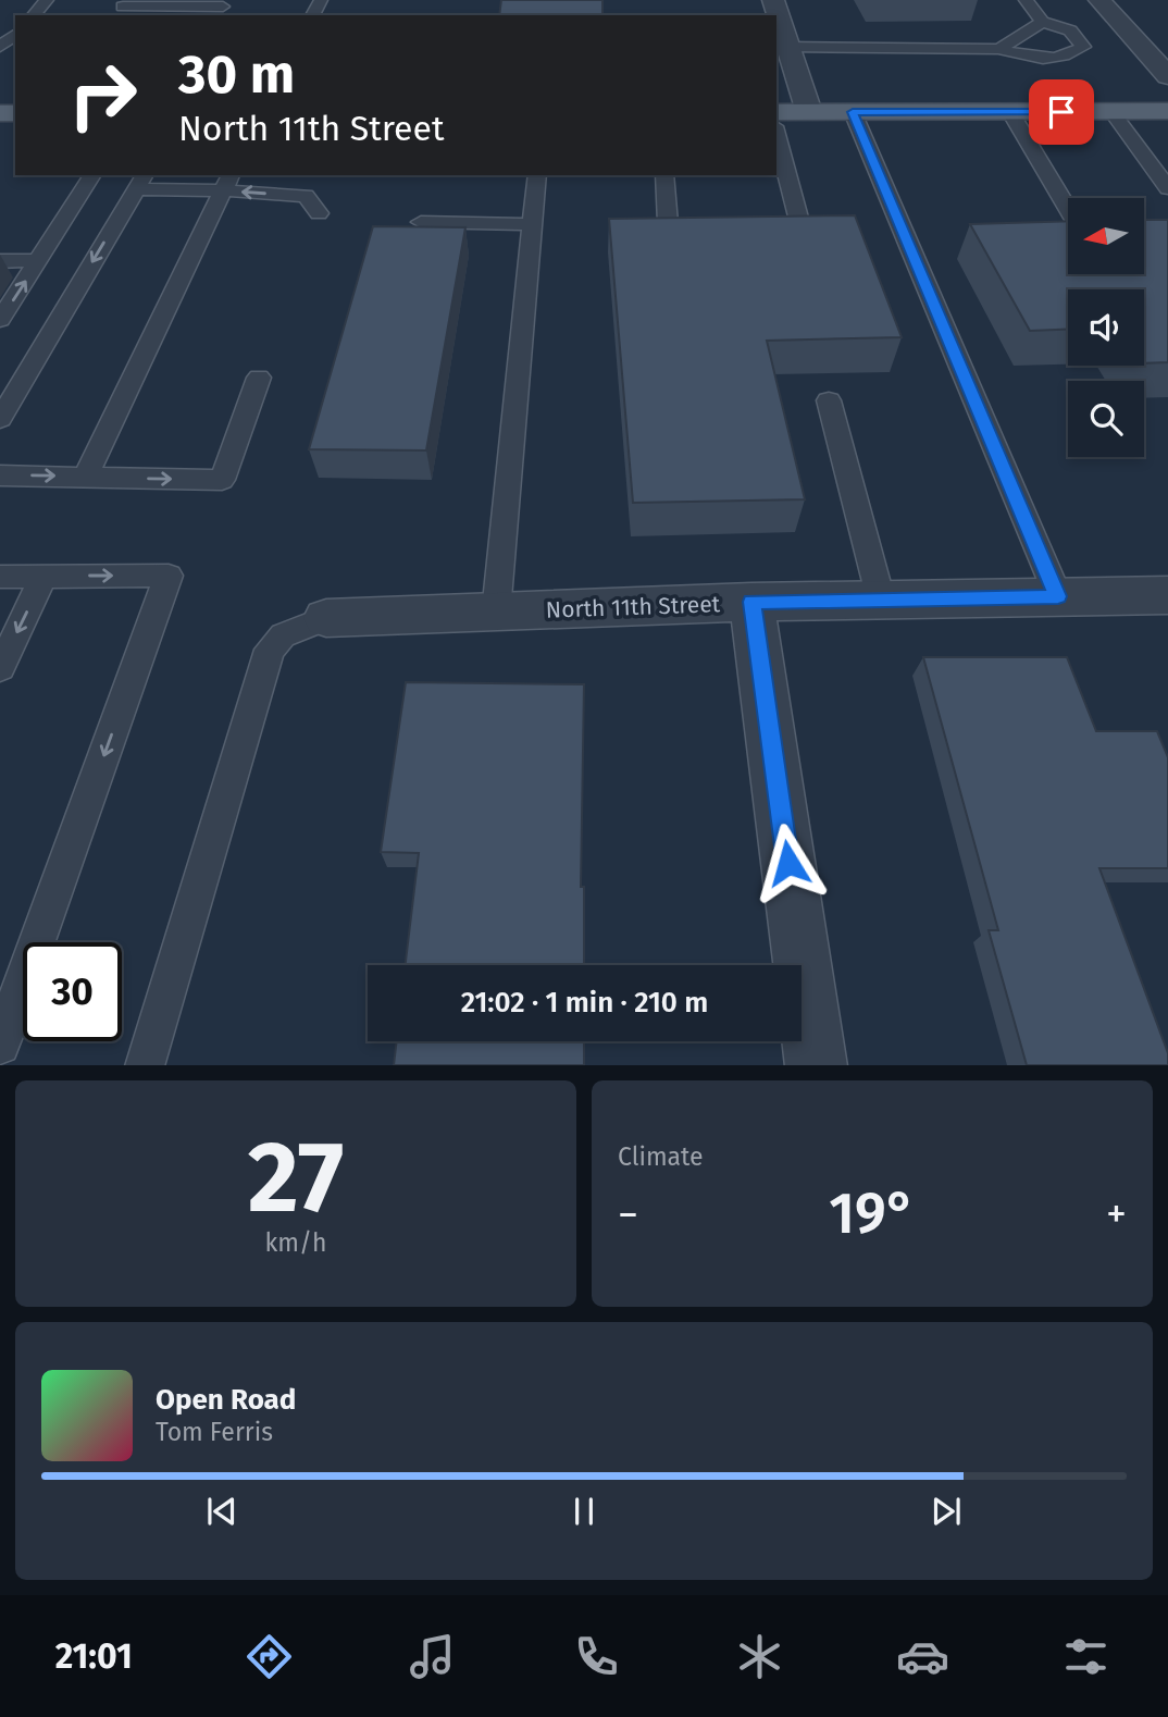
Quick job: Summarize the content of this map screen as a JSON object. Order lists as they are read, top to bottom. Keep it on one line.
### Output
{"streets":{"street":["North 11th Street"]},"north":"left","page":{"turn":["30 m","North 11th Street"],"limit":"30","trip":"21:02 · 1 min · 210 m","tile":[["27","km/h"],"Climate"],"heat":["−","19°","+"],"song":["Open Road","Tom Ferris"],"tabs":"21:01"}}
